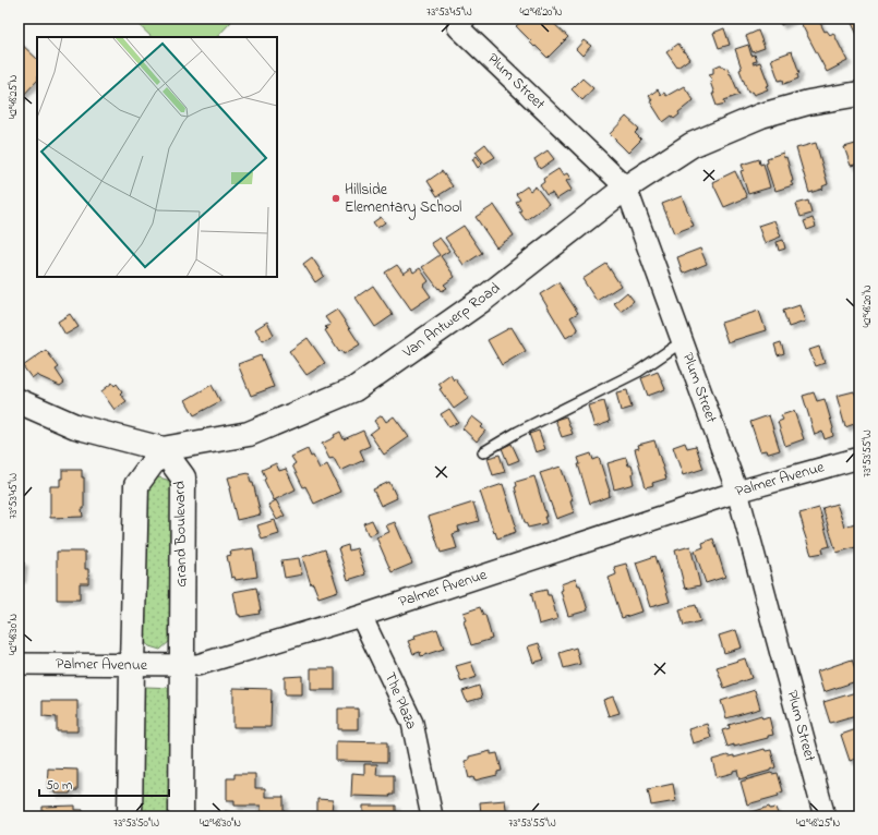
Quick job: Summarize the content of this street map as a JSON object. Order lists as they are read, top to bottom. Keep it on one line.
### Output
{"streets":{"street":["Plum Street","Van Antwerp Road","Palmer Avenue","Grand Boulevard","The Plaza"]},"crossings":[["Plum Street","Van Antwerp Road"],["Plum Street","Palmer Avenue"],["Van Antwerp Road","Grand Boulevard"],["Palmer Avenue","Grand Boulevard"],["Palmer Avenue","The Plaza"]],"places":["Hillside Elementary School"],"scale_bar":"50 m","coordinates":["73°53'45\"W","42°48'20\"N","42°48'25\"N","73°53'55\"W","42°48'30\"N","73°53'50\"W"]}
